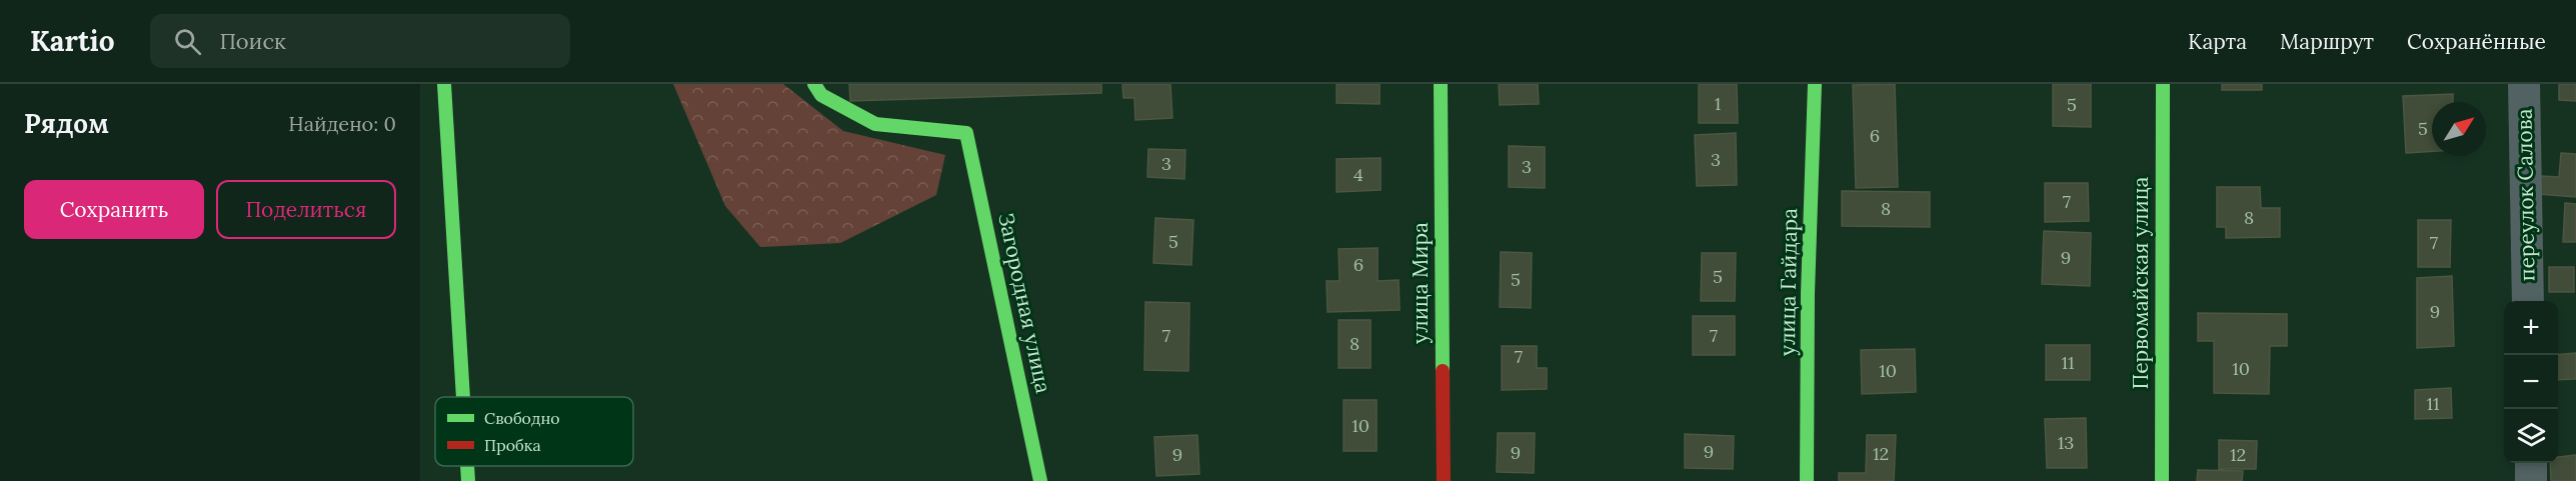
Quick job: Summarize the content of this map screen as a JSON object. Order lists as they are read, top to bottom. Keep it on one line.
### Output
{"streets":{"street":["переулок Салова","улица Гайдара","улица Мира","Первомайская улица","Загородная улица"]},"house_numbers":["1","5","5","6","3","3","3","4","7","8","8","5","7","9","6","5","5","9","7","7","8","7","11","10","10","11","10","13","9","9","12","9","12"],"legend":["Свободно","Пробка"],"north":"top right","page":{"header":"Kartio","search":"Поиск","nav":["Карта","Маршрут","Сохранённые"],"heading":["Рядом","Найдено: 0"],"buttons":["Сохранить","Поделиться"],"map_buttons":["+","−"]}}
